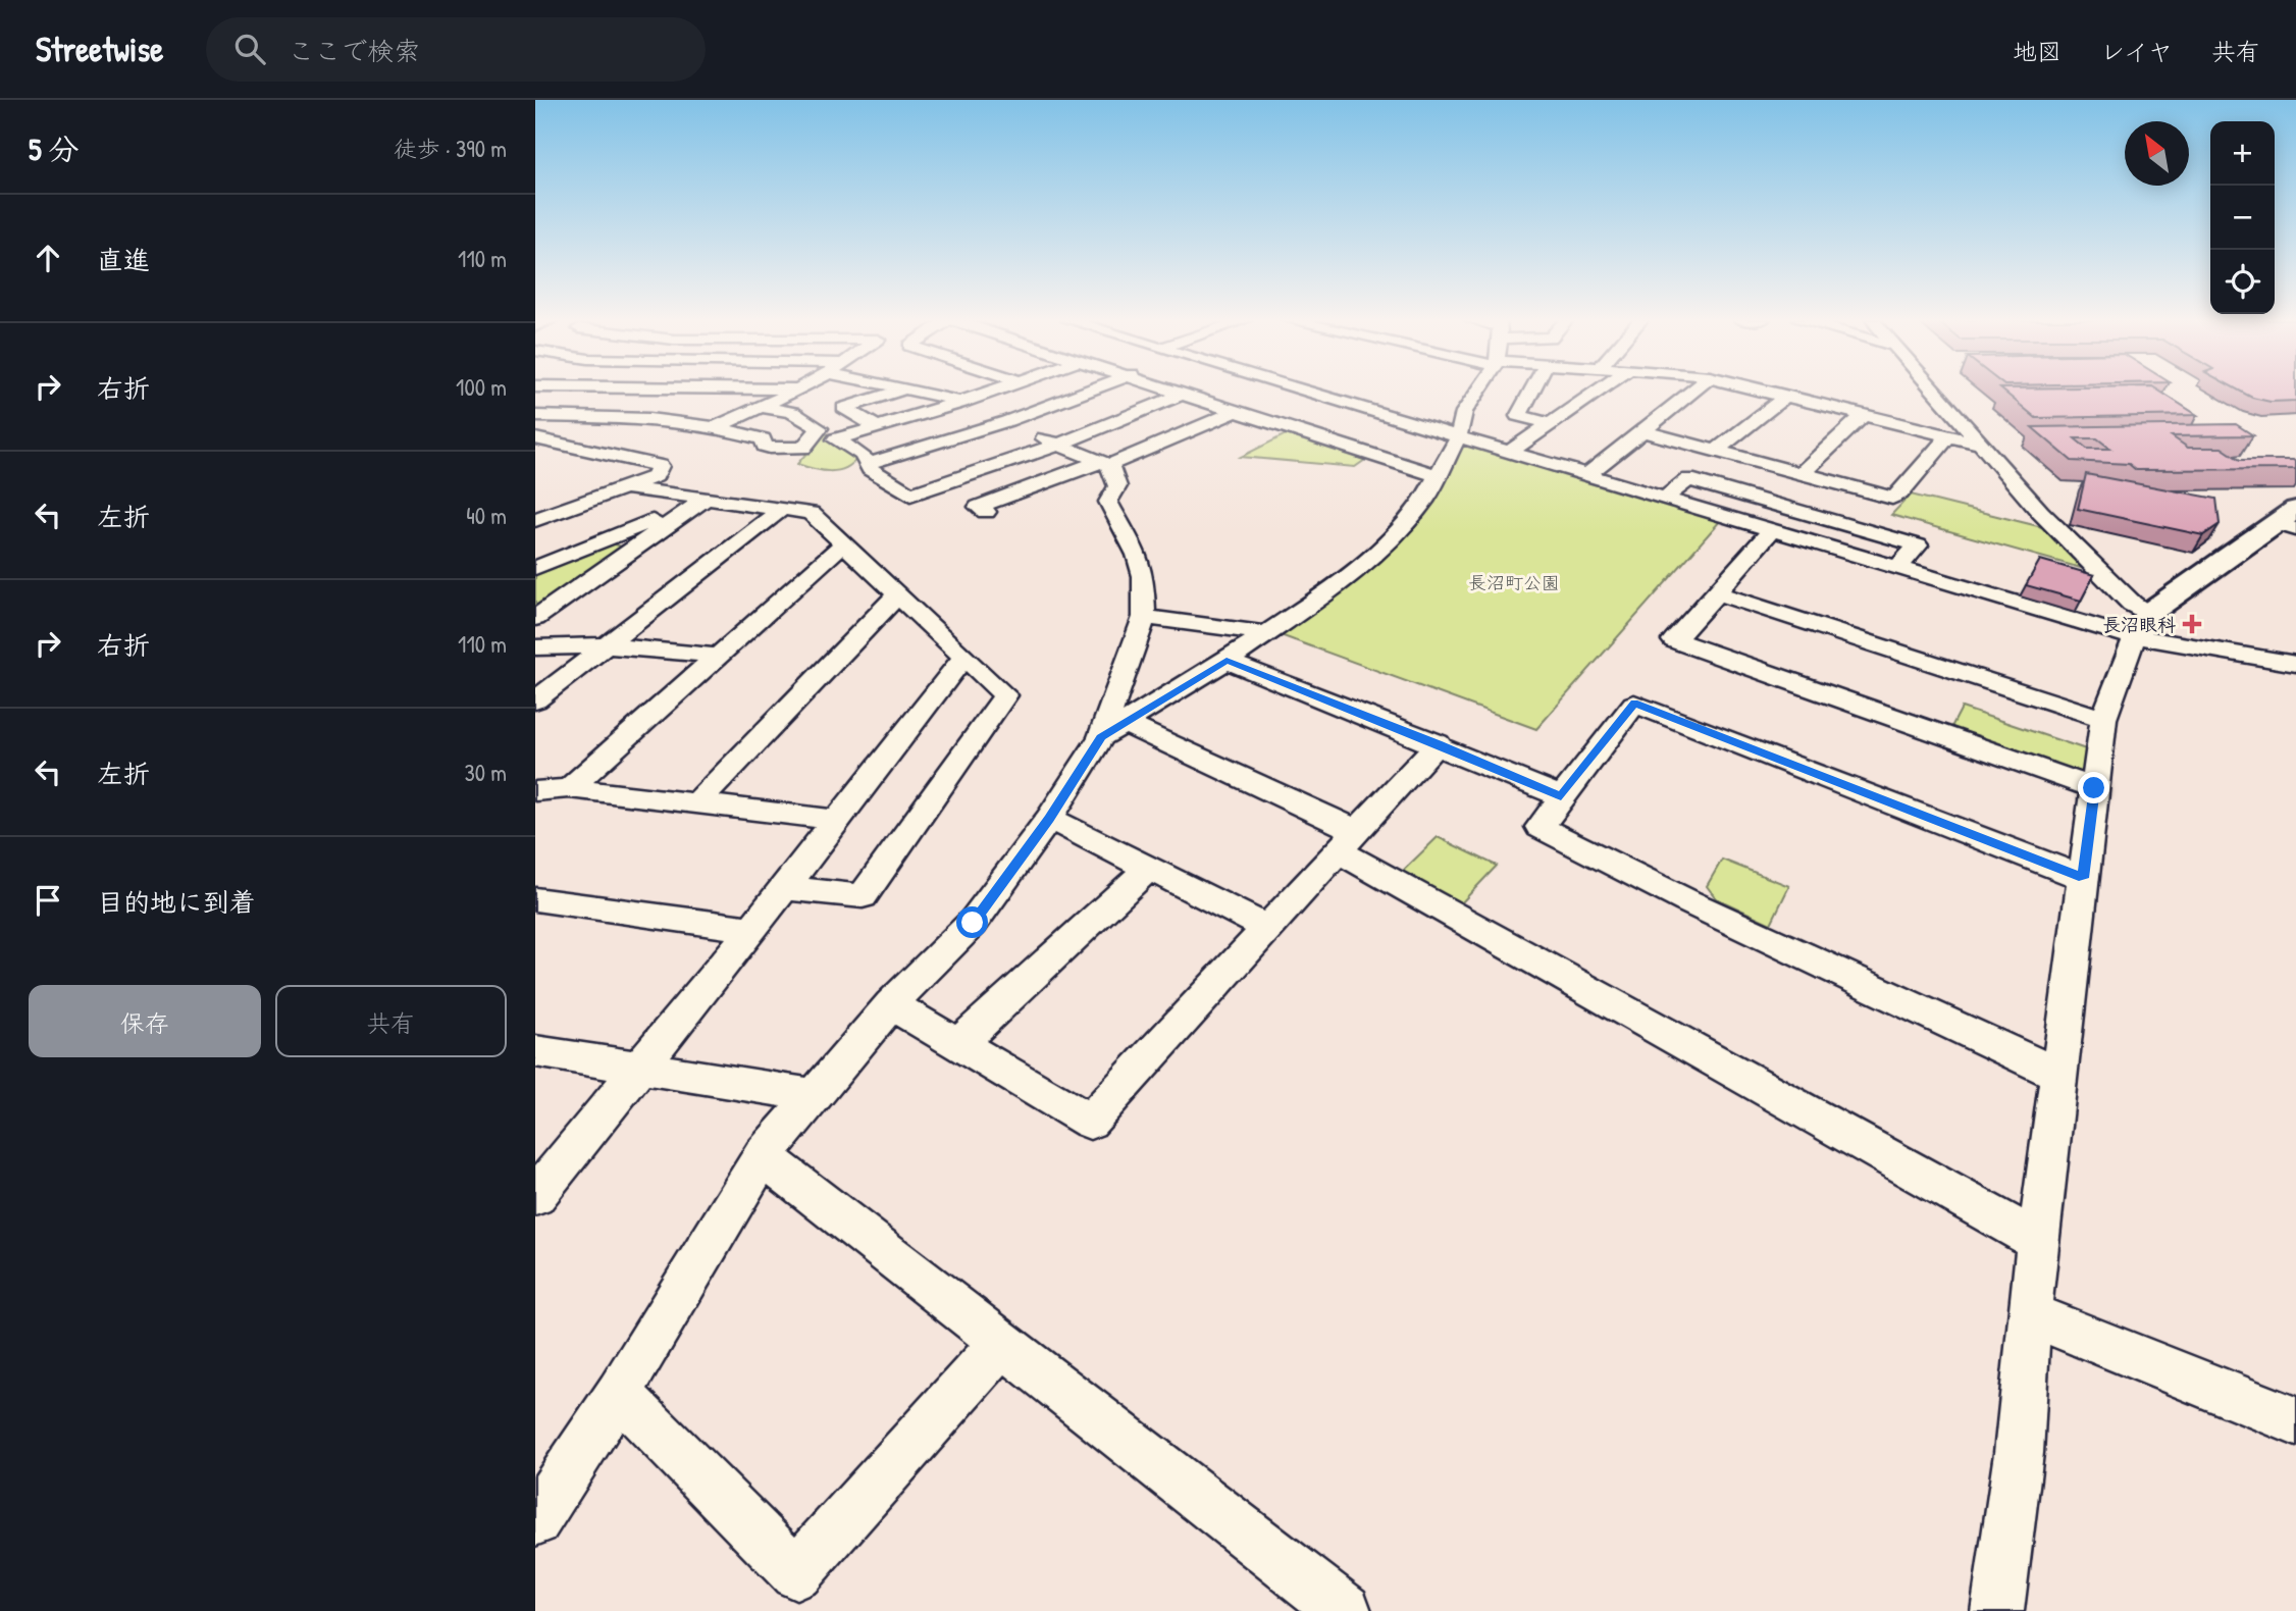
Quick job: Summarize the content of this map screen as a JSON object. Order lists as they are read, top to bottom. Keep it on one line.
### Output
{"parks":["長沼町公園"],"places":{"health":["長沼眼科"]},"north":"top left","page":{"header":"Streetwise","search":"ここで検索","nav":["地図","レイヤ","共有"],"heading":["5 分","徒歩 · 390 m"],"map_buttons":["+","−"],"list":[["直進","110 m"],["右折","100 m"],["左折","40 m"],["右折","110 m"],["左折","30 m"],"目的地に到着"],"buttons":["保存","共有"]}}
